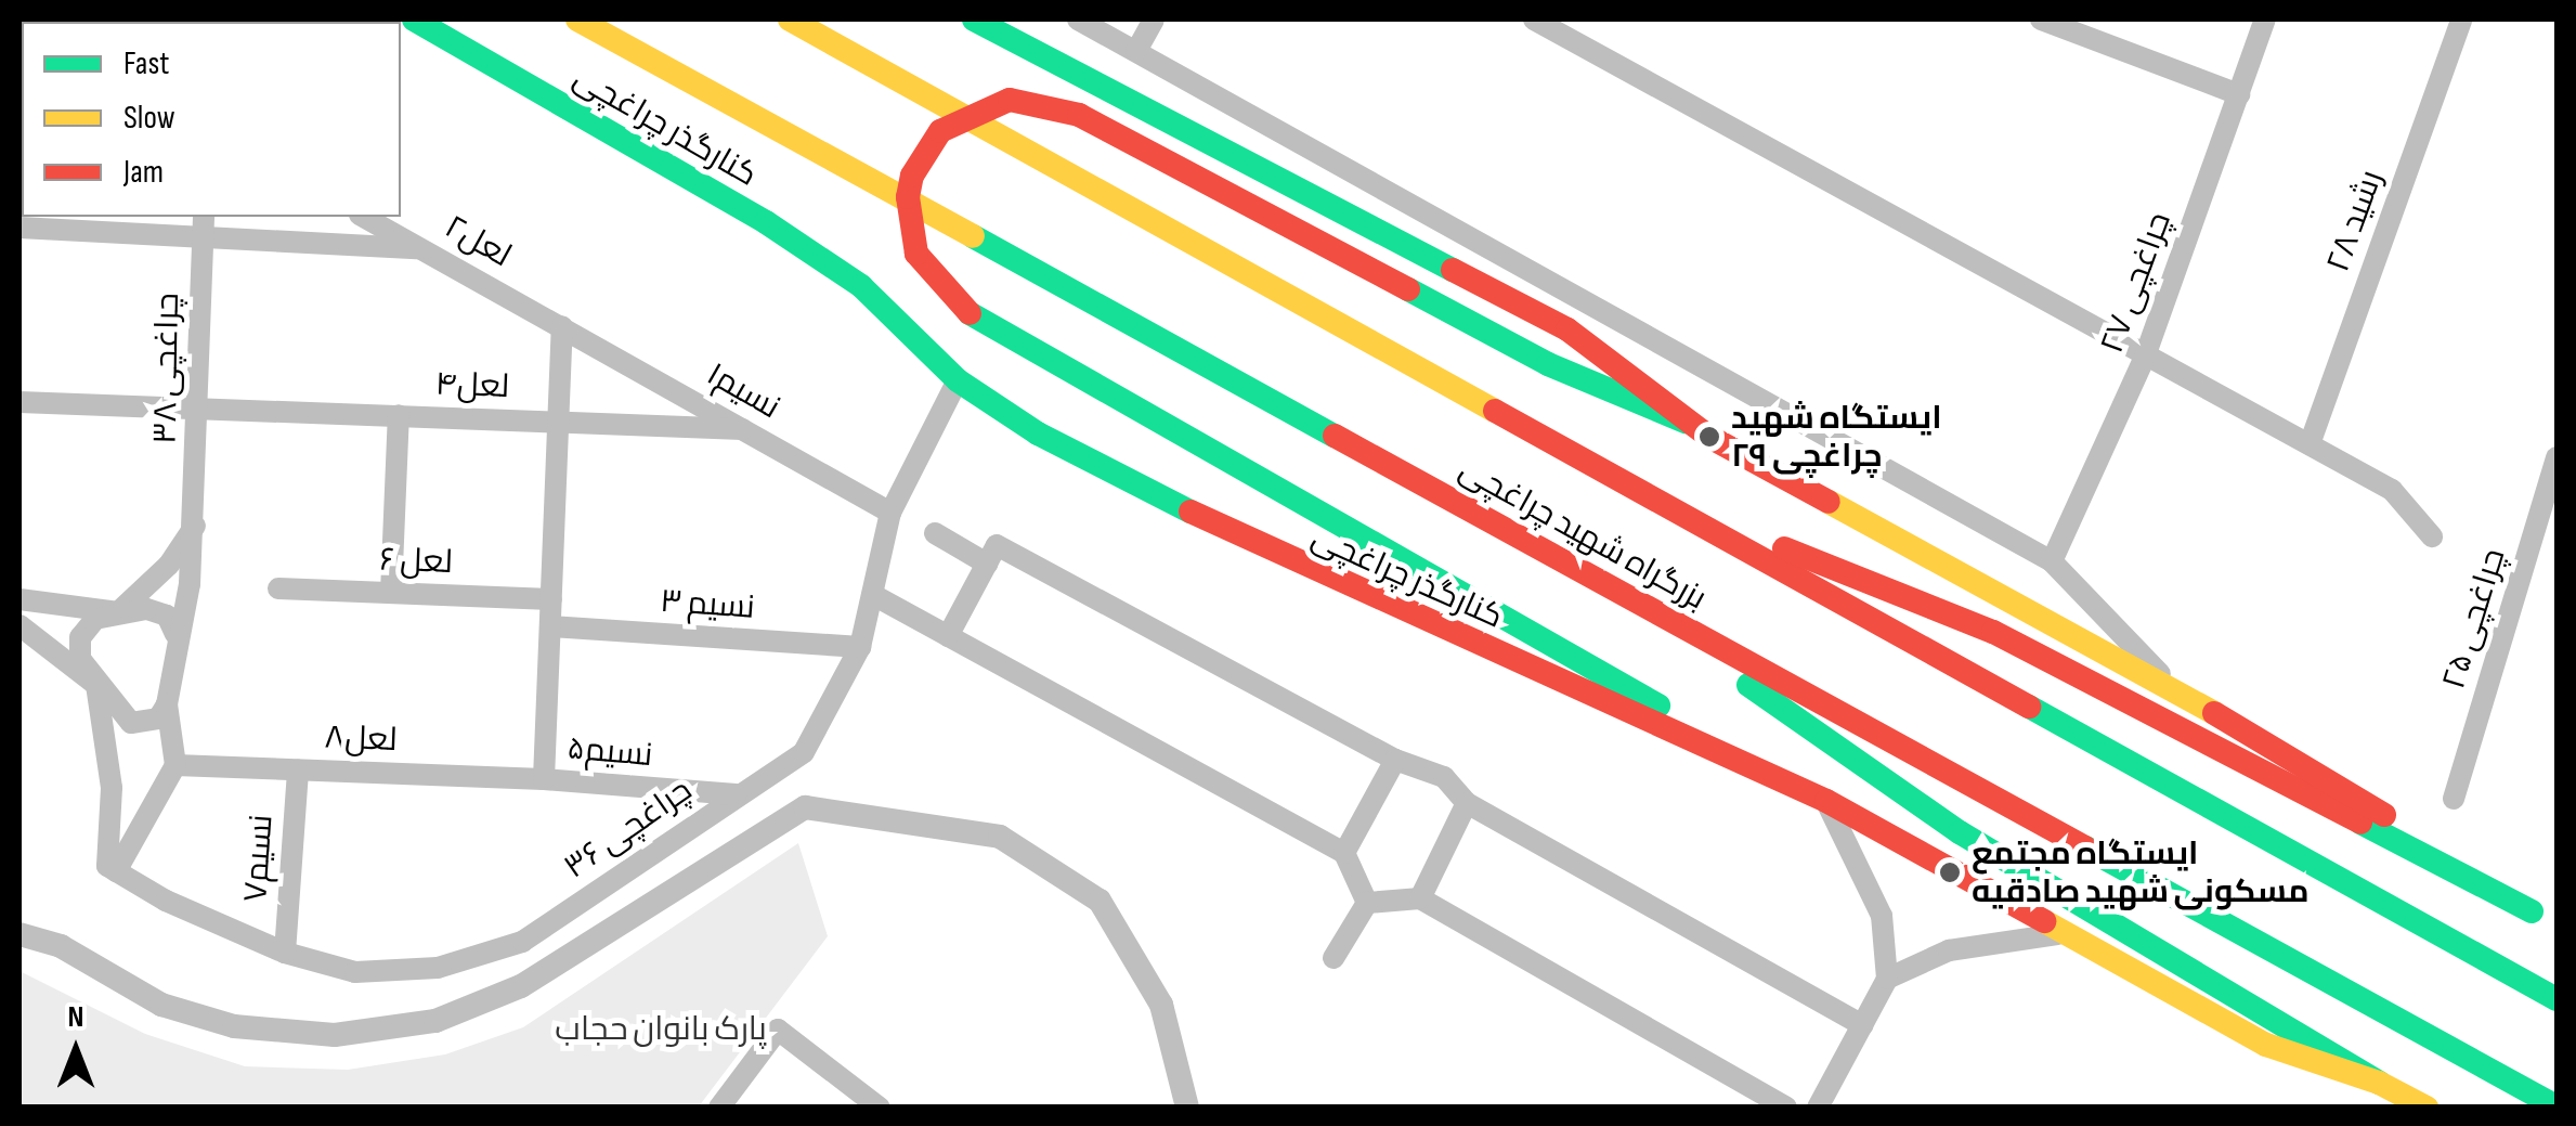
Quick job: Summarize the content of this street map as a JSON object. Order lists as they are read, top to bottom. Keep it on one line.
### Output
{"streets":{"main road":["کنارگذر چراغچی","بزرگراه شهید چراغچی"],"street":["رشید ۲۸","لعل۲","چراغچی ۲۷","چراغچی ۳۸","لعل۴","نسیم۱","لعل ۶","نسیم ۳","چراغچی ۲۵","لعل۸","نسیم۵","چراغچی ۳۶","نسیم۷"]},"crossings":[["کنارگذر چراغچی","چراغچی ۳۶"],["لعل۲","نسیم۱"],["چراغچی ۳۸","لعل۴"],["لعل۴","نسیم۱"],["نسیم۱","چراغچی ۳۶"],["نسیم ۳","چراغچی ۳۶"],["لعل۸","نسیم۵"],["لعل۸","نسیم۷"],["نسیم۵","چراغچی ۳۶"],["چراغچی ۳۶","نسیم۷"]],"parks":["پارک بانوان حجاب"],"places":["ایستگاه شهید چراغچی ۲۹","ایستگاه مجتمع مسکونی شهید صادقیه"],"legend":["Fast","Slow","Jam"],"north":"top"}
